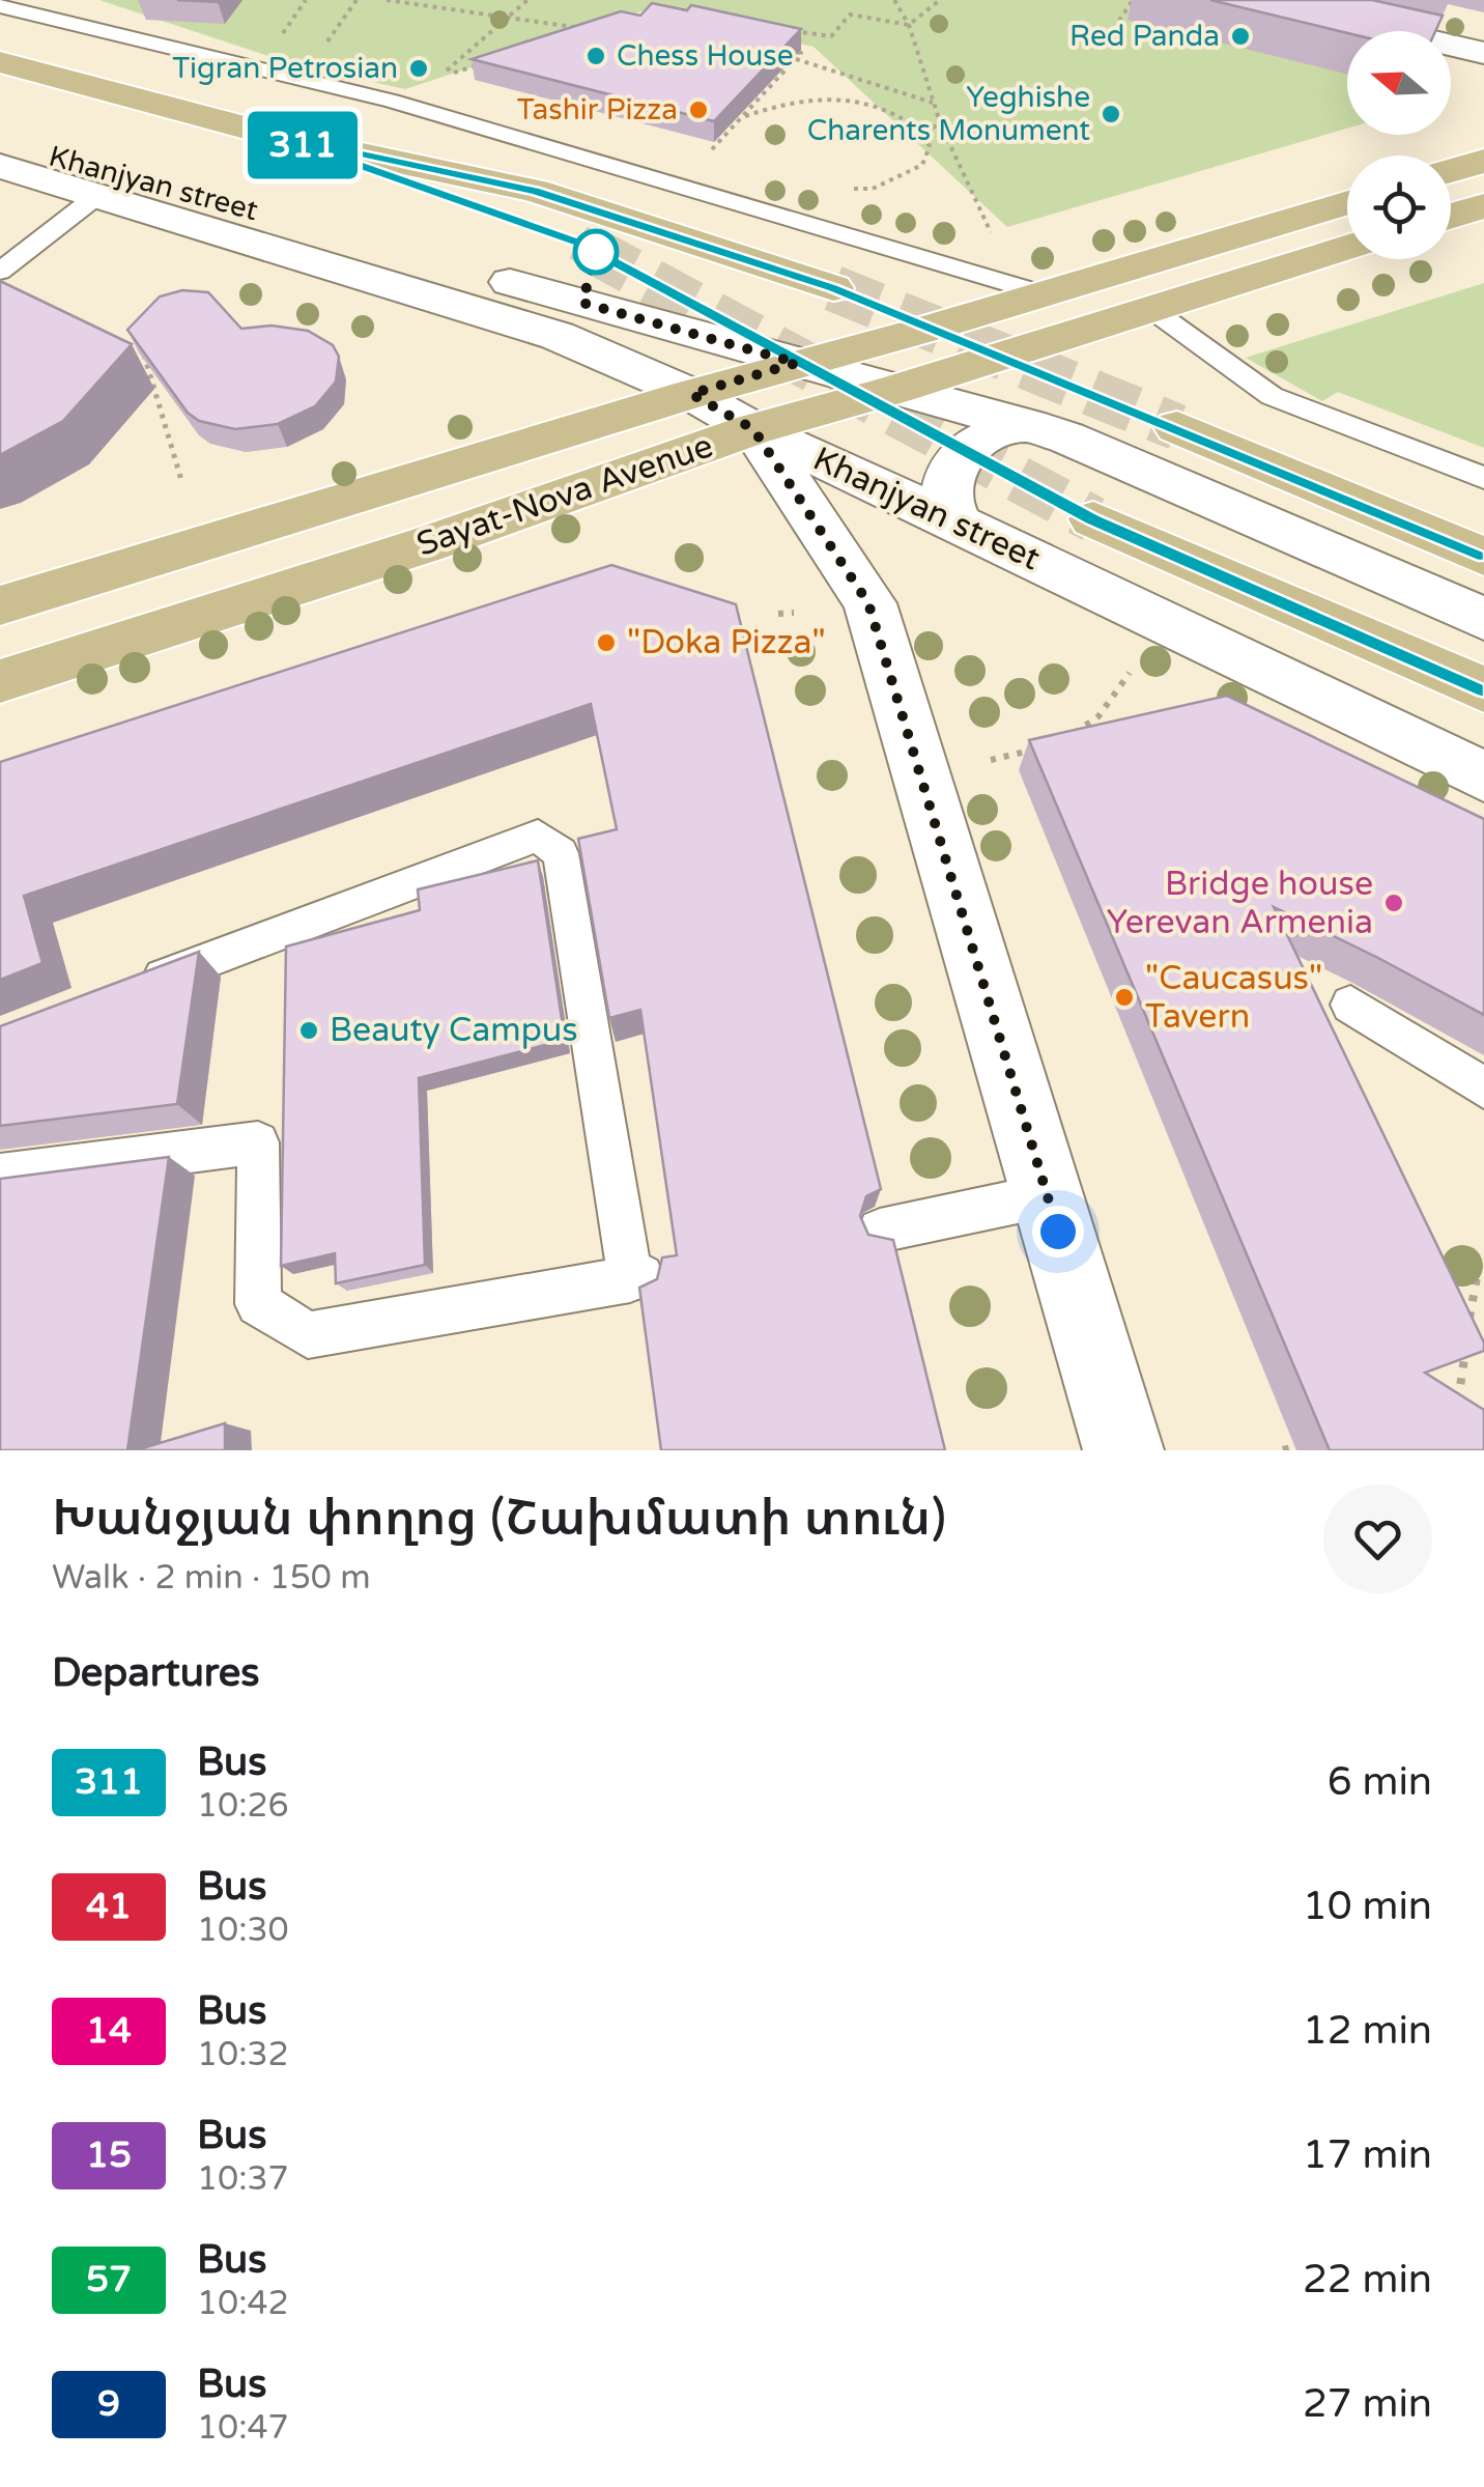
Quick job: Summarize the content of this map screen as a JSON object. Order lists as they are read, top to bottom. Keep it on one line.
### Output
{"streets":{"main road":["Khanjyan street","Sayat-Nova Avenue"]},"crossings":[["Khanjyan street","Sayat-Nova Avenue"]],"places":["Red Panda","Chess House","Tigran Petrosian","Tashir Pizza","Yeghishe Charents Monument","\"Doka Pizza\"","Bridge house Yerevan Armenia","\"Caucasus\" Tavern","Beauty Campus"],"lines":["bus line 311"],"north":"left","page":{"on_map":"311","heading":[["Խանջյան փողոց (Շախմատի տուն)","Walk · 2 min · 150 m"],"Departures"],"list":[{"mark":"311","name":"Bus","note":"10:26","value":"6 min"},{"mark":"41","name":"Bus","note":"10:30","value":"10 min"},{"mark":"14","name":"Bus","note":"10:32","value":"12 min"},{"mark":"15","name":"Bus","note":"10:37","value":"17 min"},{"mark":"57","name":"Bus","note":"10:42","value":"22 min"},{"mark":"9","name":"Bus","note":"10:47","value":"27 min"}]}}
